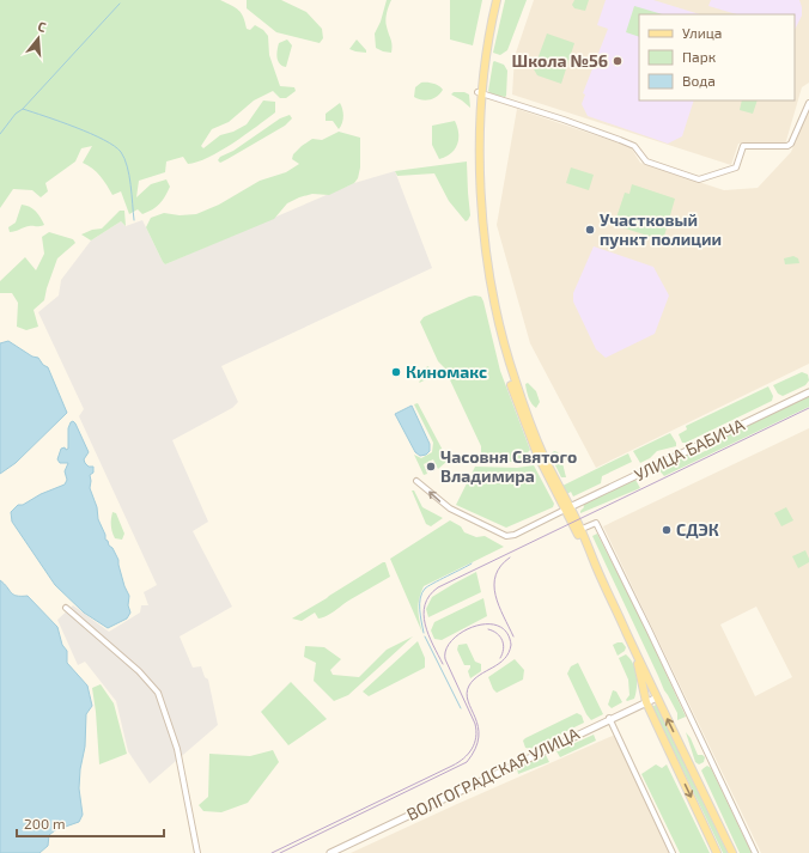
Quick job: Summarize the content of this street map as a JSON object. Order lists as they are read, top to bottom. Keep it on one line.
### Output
{"streets":{"street":["УЛИЦА БАБИЧА","ВОЛГОГРАДСКАЯ УЛИЦА"]},"places":["Школа №56","Участковый пункт полиции","Киномакс","Часовня Святого Владимира","СДЭК"],"legend":["Улица","Парк","Вода"],"scale_bar":"200 m","north":"top"}
